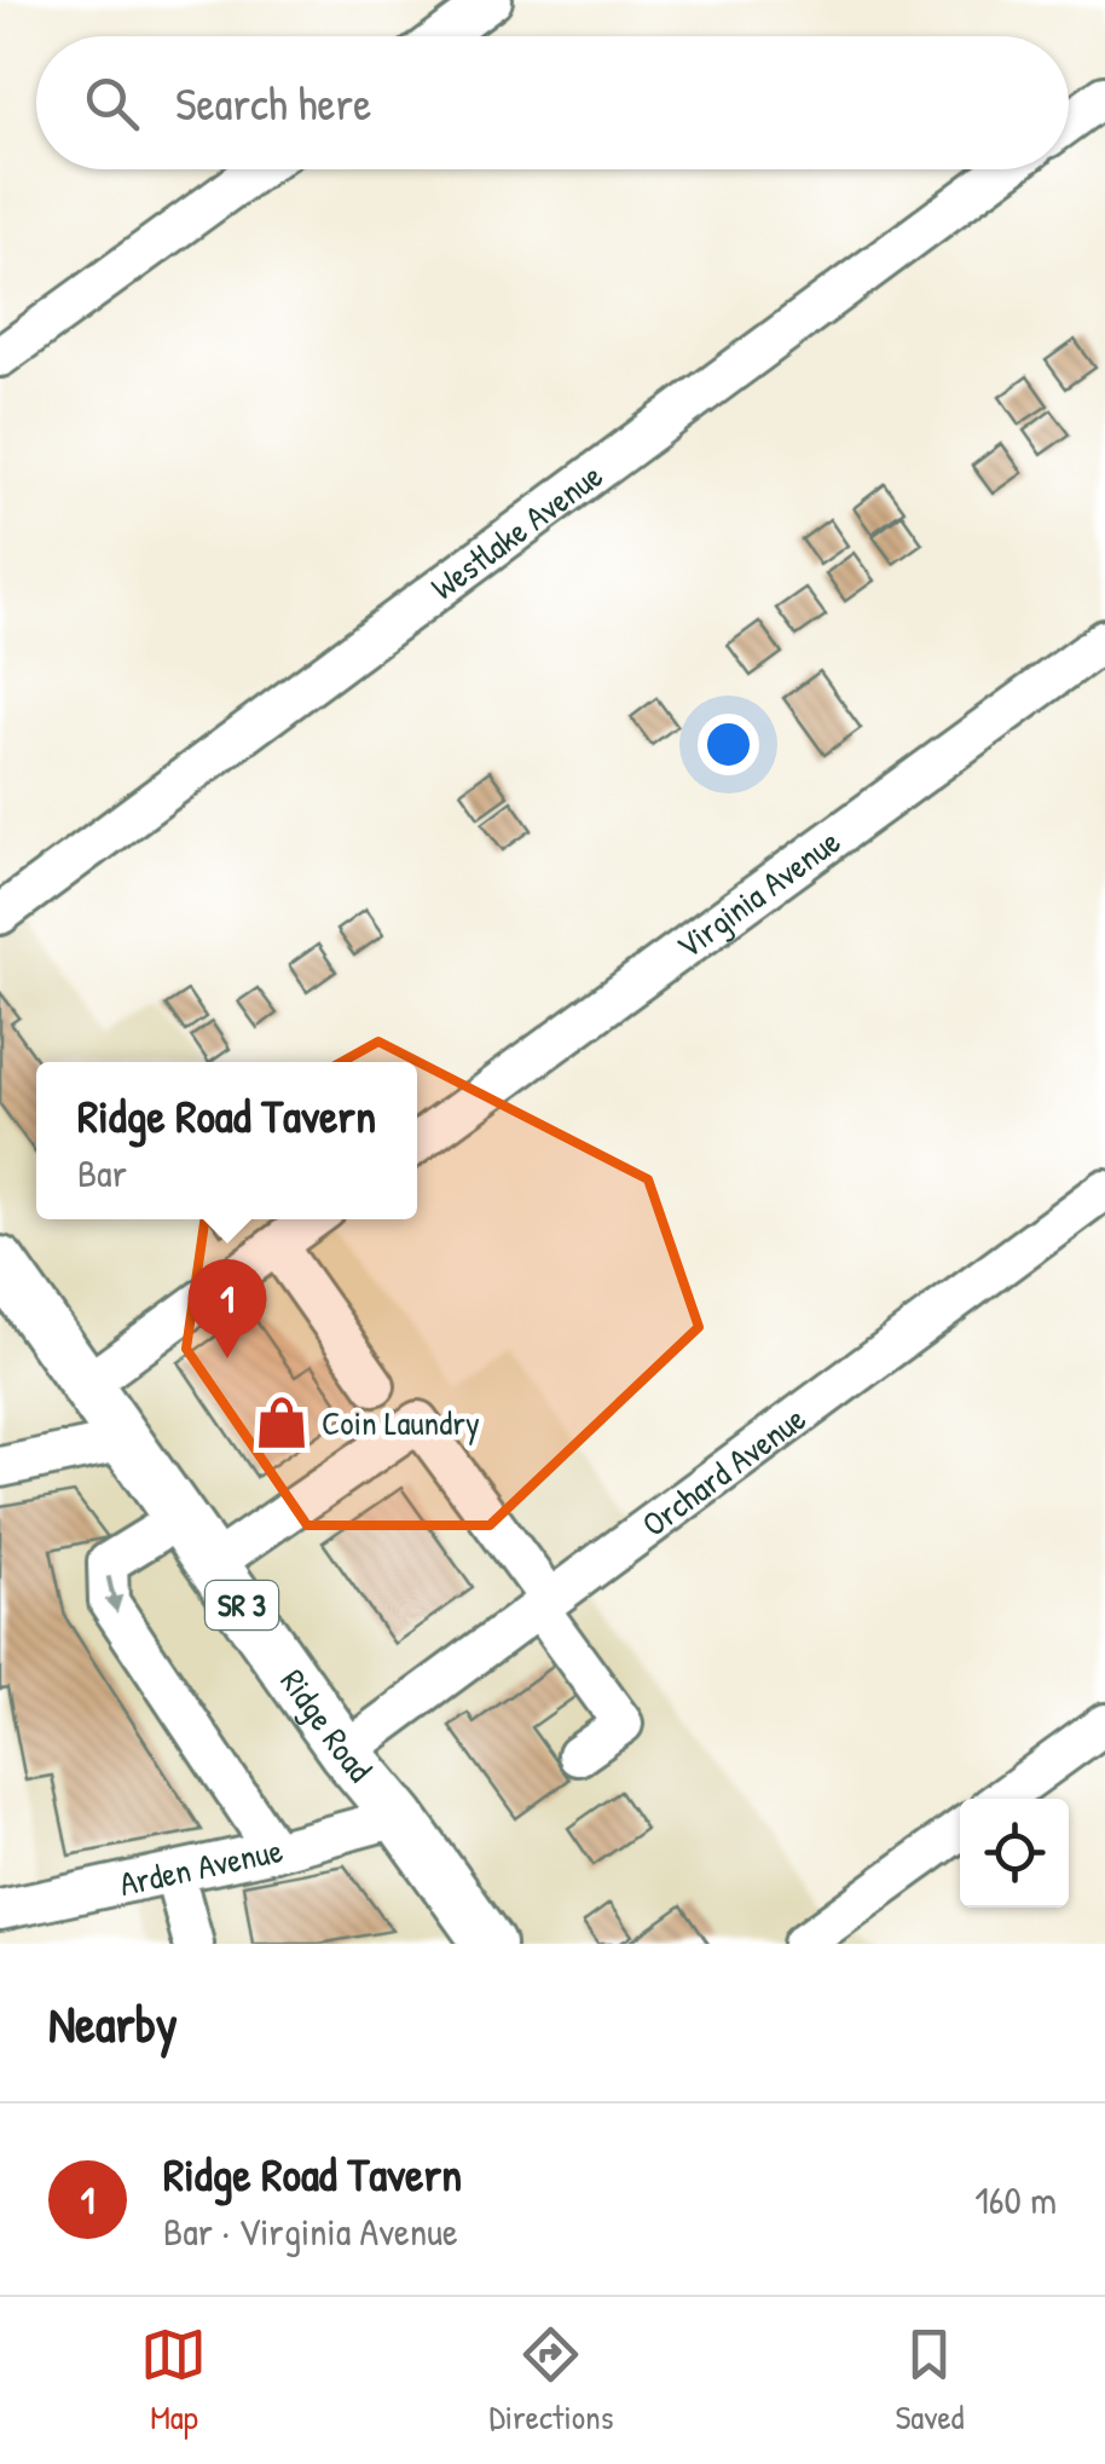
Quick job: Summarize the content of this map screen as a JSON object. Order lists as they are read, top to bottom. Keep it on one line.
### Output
{"streets":{"main road":["SR 3","Ridge Road"],"street":["Westlake Avenue","Virginia Avenue","Orchard Avenue","Arden Avenue"]},"crossings":[["Orchard Avenue","Ridge Road"],["Ridge Road","Arden Avenue"]],"places":{"shop":["Coin Laundry"]},"page":{"search":"Search here","popup":["Ridge Road Tavern","Bar"],"pins":"1","heading":"Nearby","list":[{"mark":"1","name":"Ridge Road Tavern","note":"Bar · Virginia Avenue","value":"160 m"}],"nav":["Map","Directions","Saved"]}}
